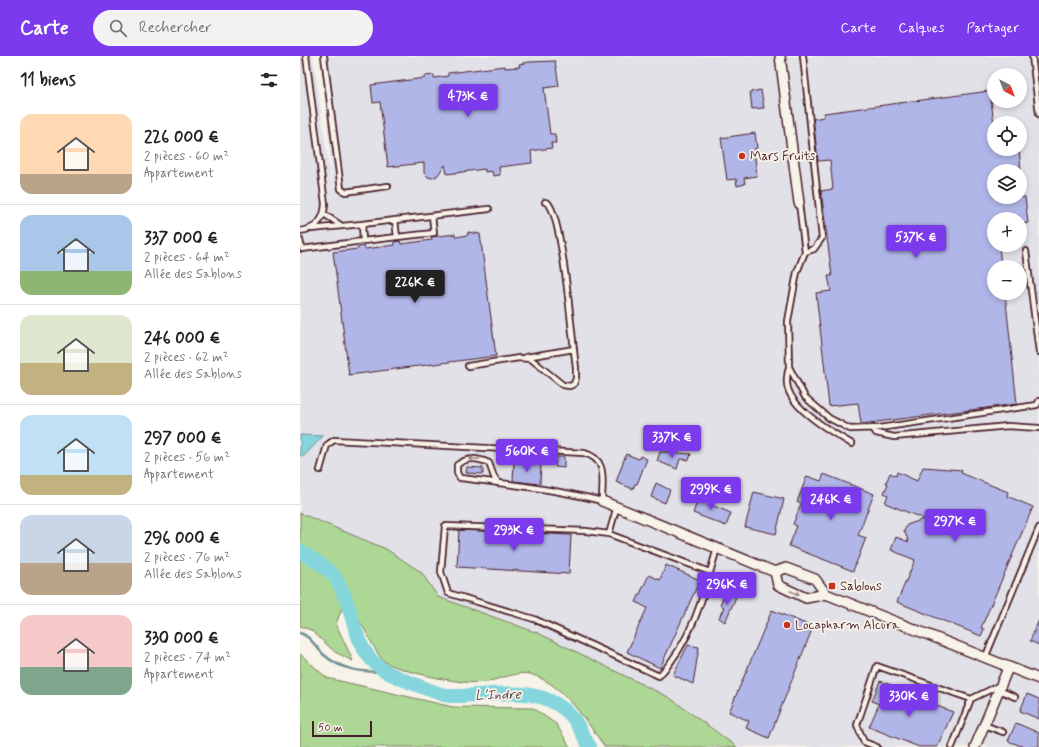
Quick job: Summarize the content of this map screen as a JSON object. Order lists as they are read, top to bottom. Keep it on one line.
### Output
{"water":["L'Indre"],"places":{"other":["Mars Fruits","Locapharm Alcura"],"transit":["Sablons"]},"scale_bar":"50 m","north":"bottom right","page":{"header":"Carte","search":"Rechercher","nav":["Carte","Calques","Partager"],"heading":"11 biens","map_buttons":["+","−"],"price":["473K €","537K €","226K €","337K €","560K €","299K €","246K €","297K €","293K €","296K €","330K €"],"list":[{"name":"226 000 €","note":"2 pièces · 60 m² · Appartement"},{"name":"337 000 €","note":"2 pièces · 64 m² · Allée des Sablons"},{"name":"246 000 €","note":"2 pièces · 62 m² · Allée des Sablons"},{"name":"297 000 €","note":"2 pièces · 56 m² · Appartement"},{"name":"296 000 €","note":"2 pièces · 76 m² · Allée des Sablons"},{"name":"330 000 €","note":"2 pièces · 74 m² · Appartement"}],"scale":"50 m"}}
